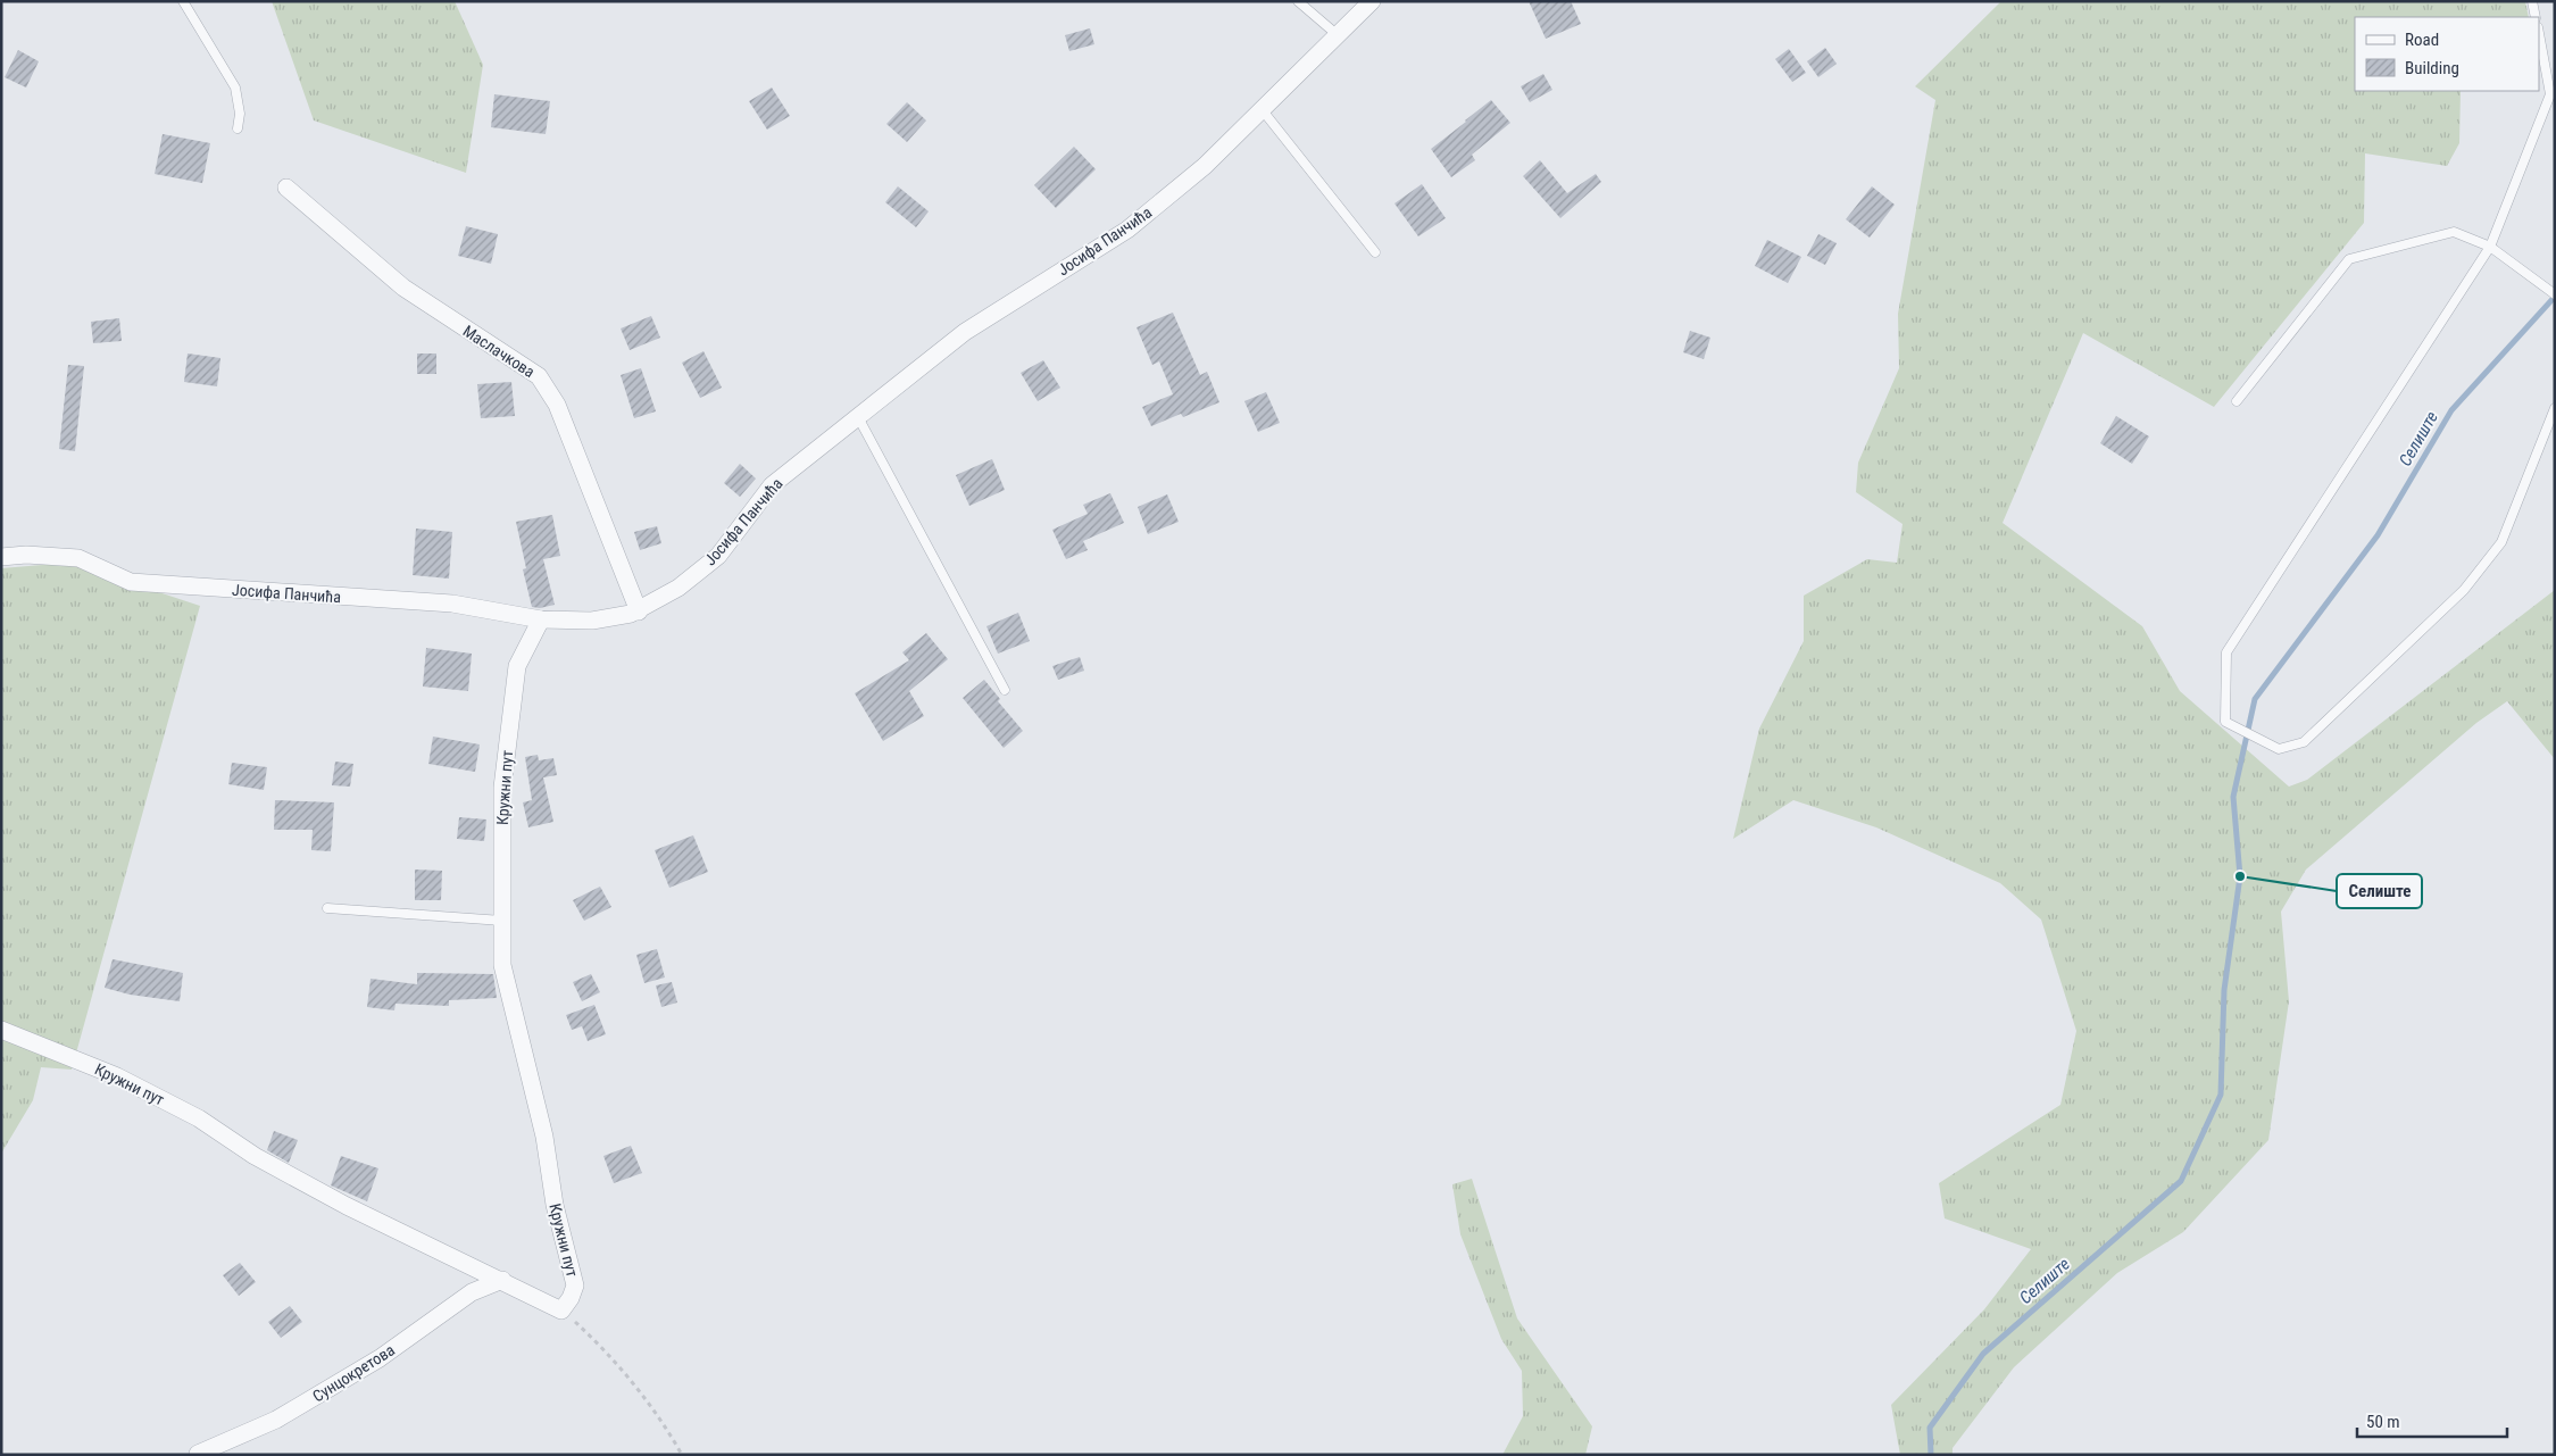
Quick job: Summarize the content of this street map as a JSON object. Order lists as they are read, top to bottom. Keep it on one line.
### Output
{"streets":{"street":["Јосифа Панчића","Маслачкова","Кружни пут","Сунцокретова"]},"crossings":[["Јосифа Панчића","Маслачкова"],["Јосифа Панчића","Кружни пут"],["Кружни пут","Сунцокретова"]],"water":["Селиште"],"places":["Селиште"],"legend":["Road","Building"],"scale_bar":"50 m"}
